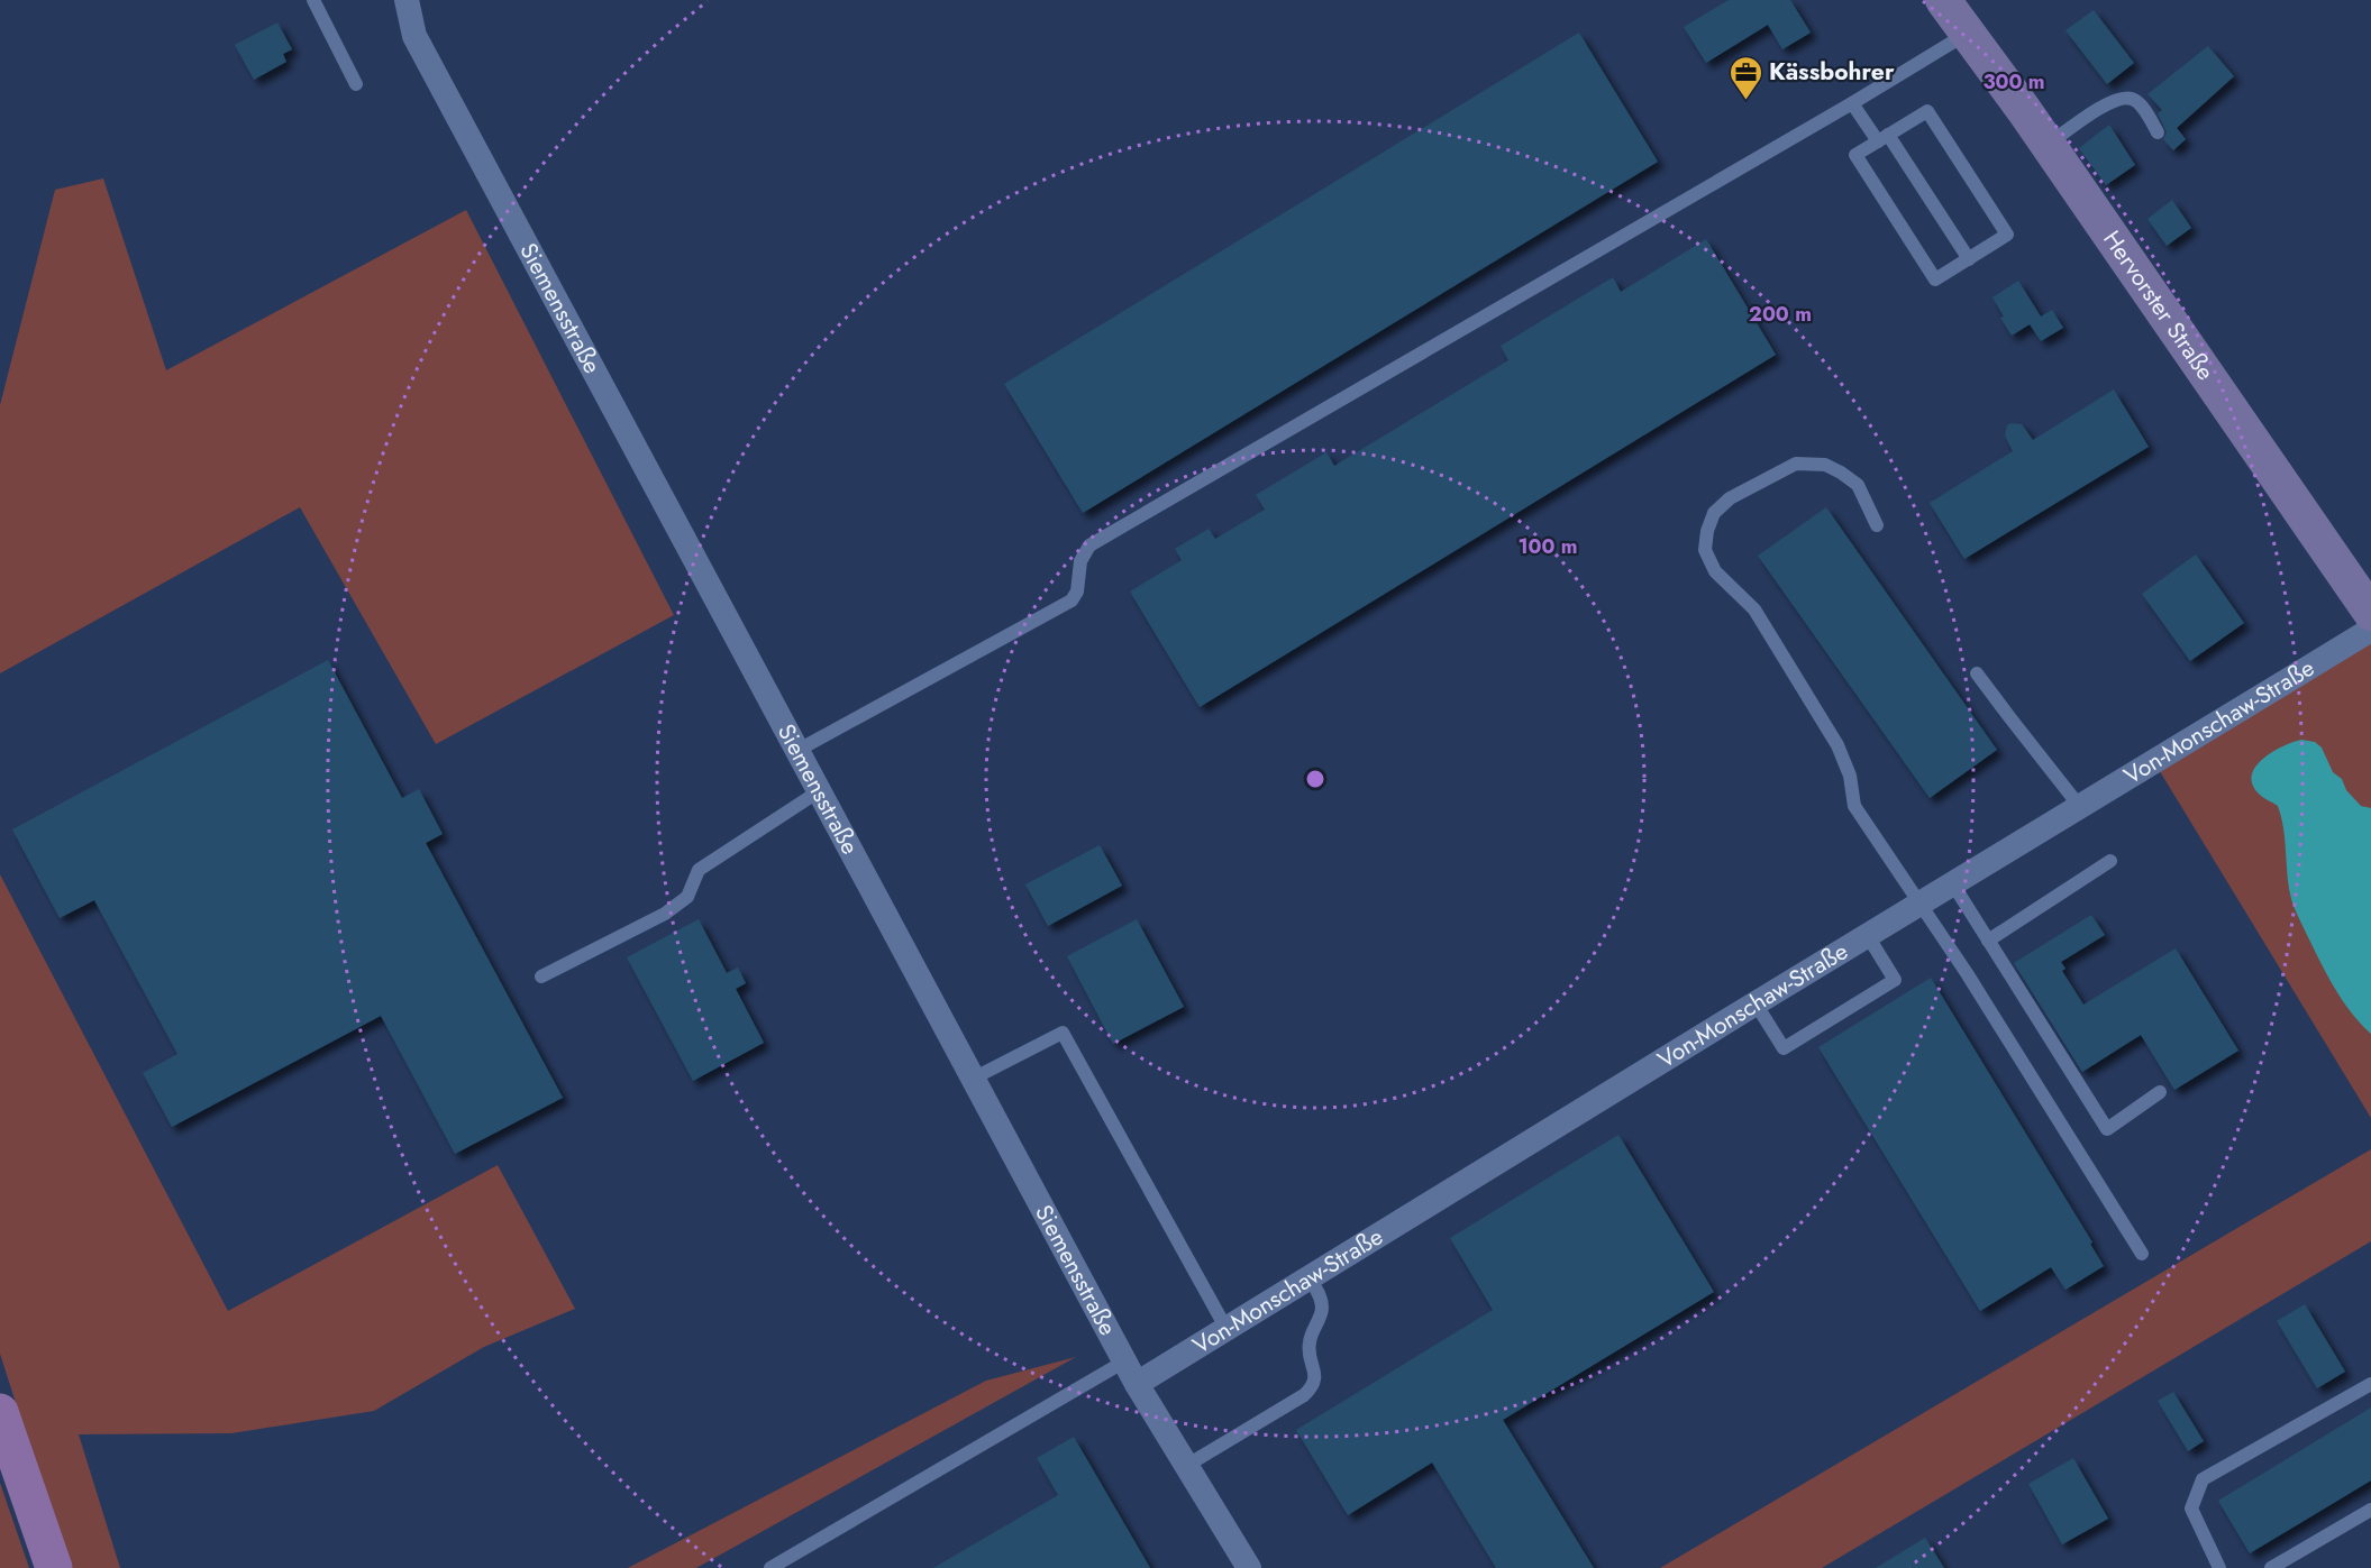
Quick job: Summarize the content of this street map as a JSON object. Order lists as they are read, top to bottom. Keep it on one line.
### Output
{"streets":{"street":["Hervorster Straße","Siemensstraße","Von-Monschaw-Straße"]},"crossings":[["Siemensstraße","Von-Monschaw-Straße"]],"places":{"office":["Kässbohrer"]},"rings":["300 m","200 m","100 m"]}
